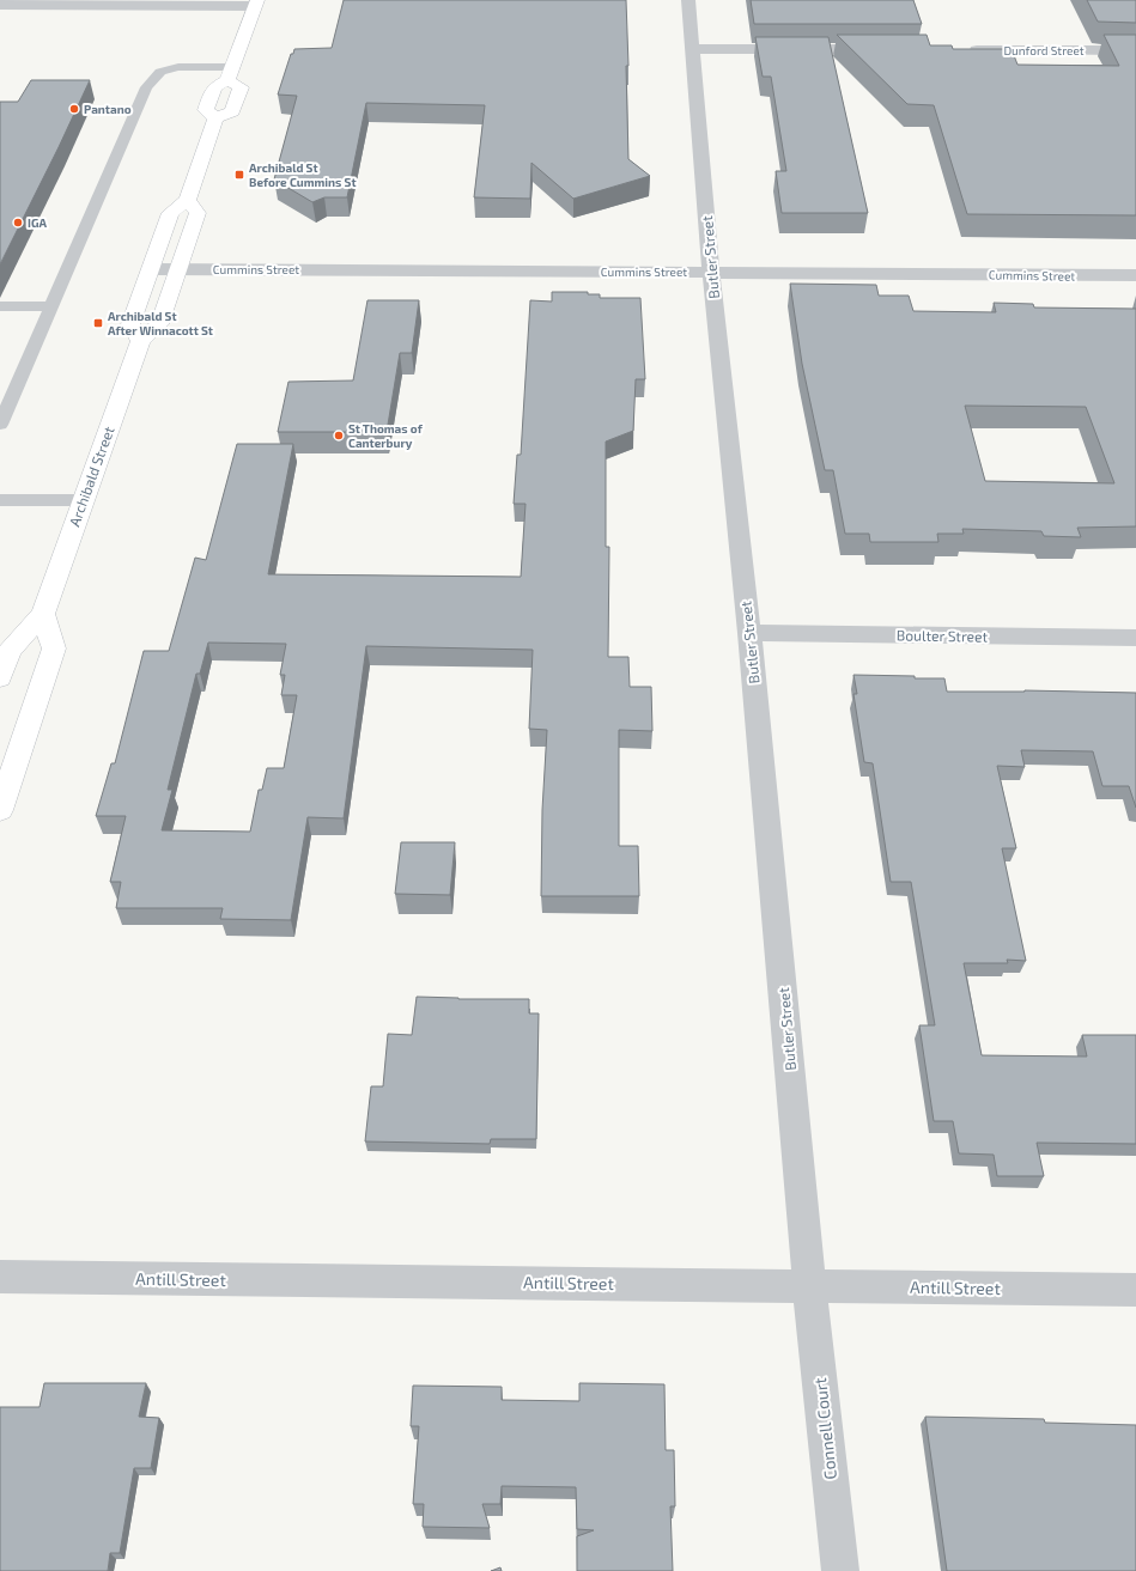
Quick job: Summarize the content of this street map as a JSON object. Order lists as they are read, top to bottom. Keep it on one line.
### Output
{"streets":{"street":["Dunford Street","Butler Street","Cummins Street","Archibald Street","Boulter Street","Antill Street","Connell Court"]},"crossings":[["Butler Street","Cummins Street"],["Butler Street","Boulter Street"],["Butler Street","Antill Street"],["Butler Street","Connell Court"],["Antill Street","Connell Court"]],"places":{"other":["Pantano","IGA","St Thomas of Canterbury"],"transit":["Archibald St Before Cummins St","Archibald St After Winnacott St"]}}
